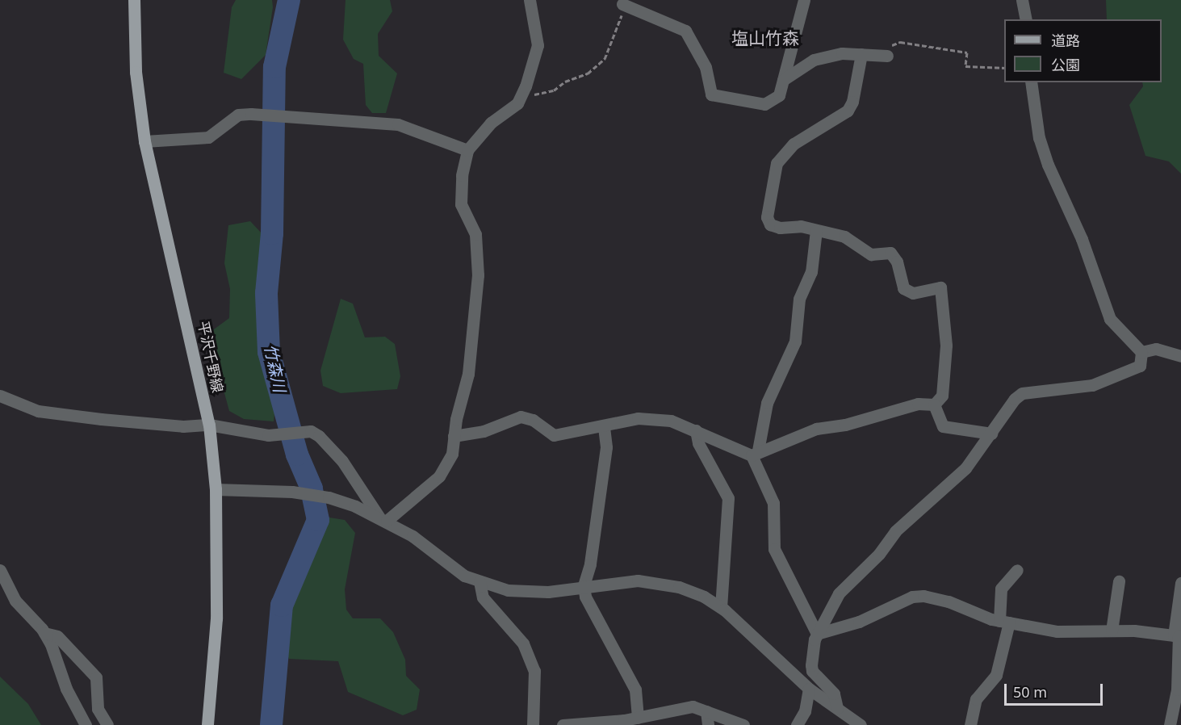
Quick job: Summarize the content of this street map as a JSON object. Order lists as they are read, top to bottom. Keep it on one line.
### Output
{"streets":{"main road":["平沢千野線"]},"districts":["塩山竹森"],"water":["竹森川"],"legend":["道路","公園"],"scale_bar":"50 m"}
